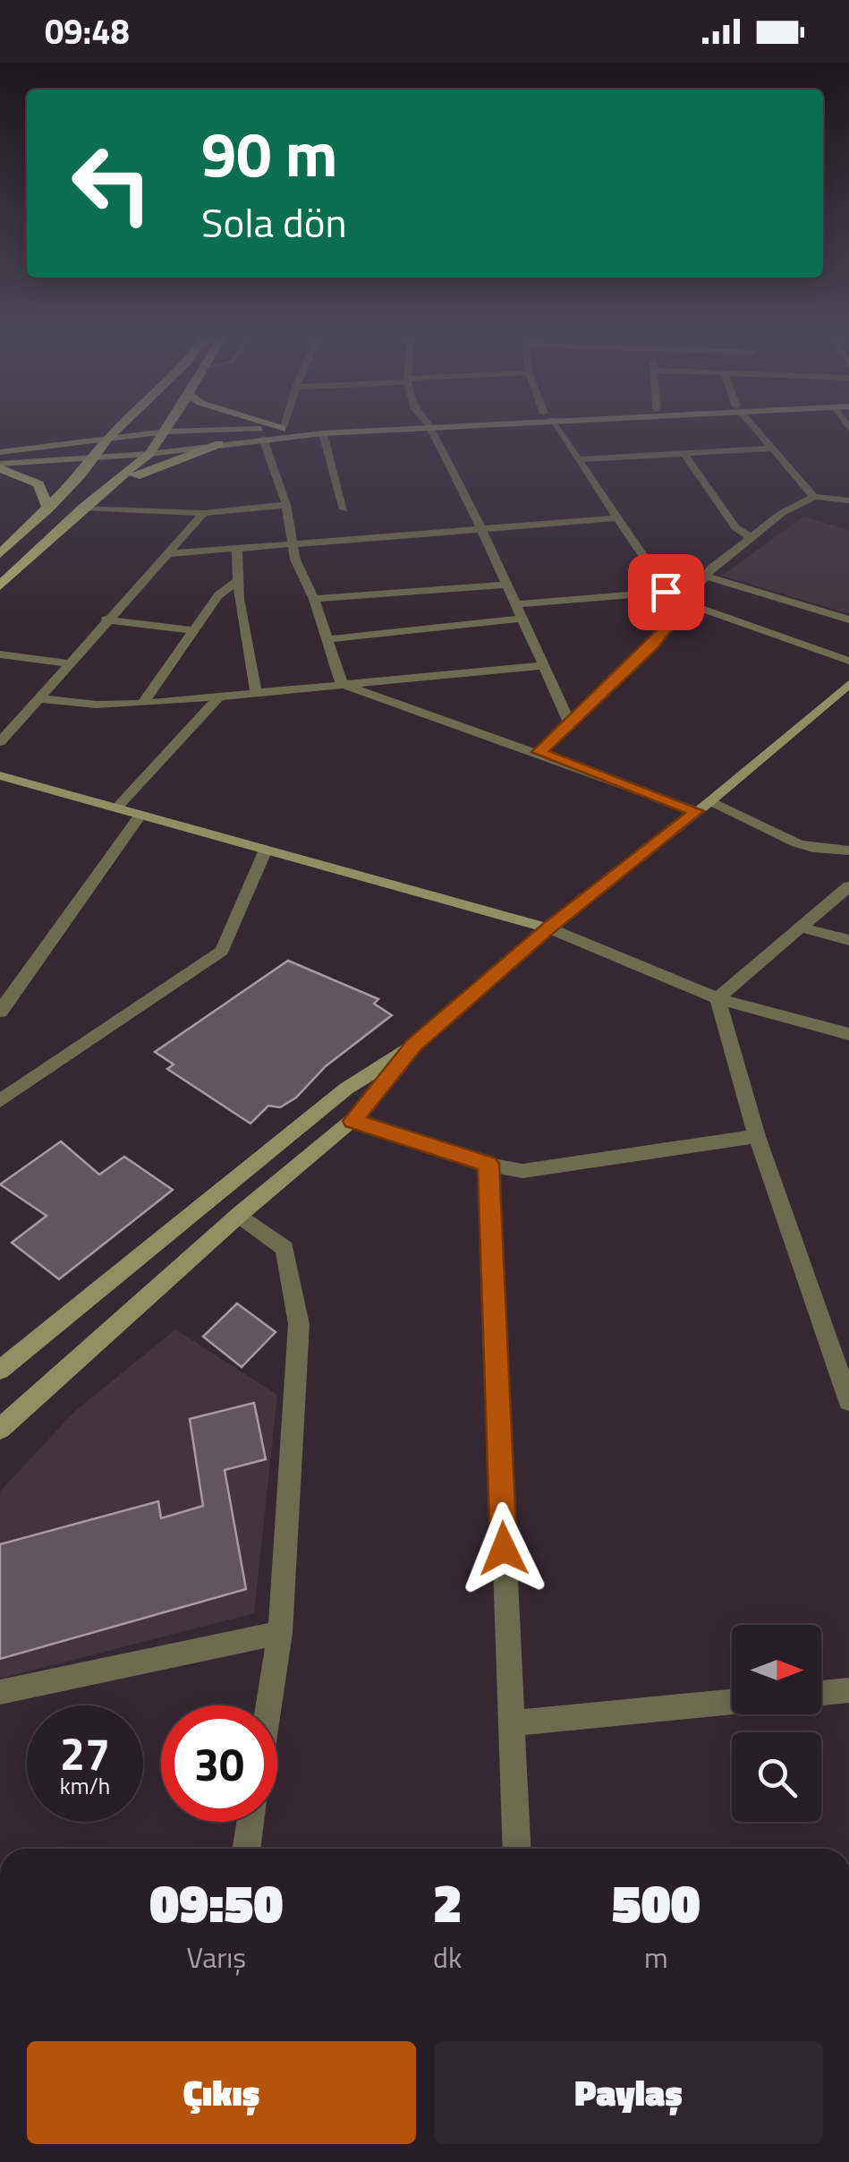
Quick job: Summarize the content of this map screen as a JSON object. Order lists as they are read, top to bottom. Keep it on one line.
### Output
{"north":"right","page":{"status":"09:48","turn":["90 m","Sola dön"],"speed":"27 km/h","limit":"30","eta":["09:50","Varış","2","dk","500","m"],"buttons":["Çıkış","Paylaş"]}}
